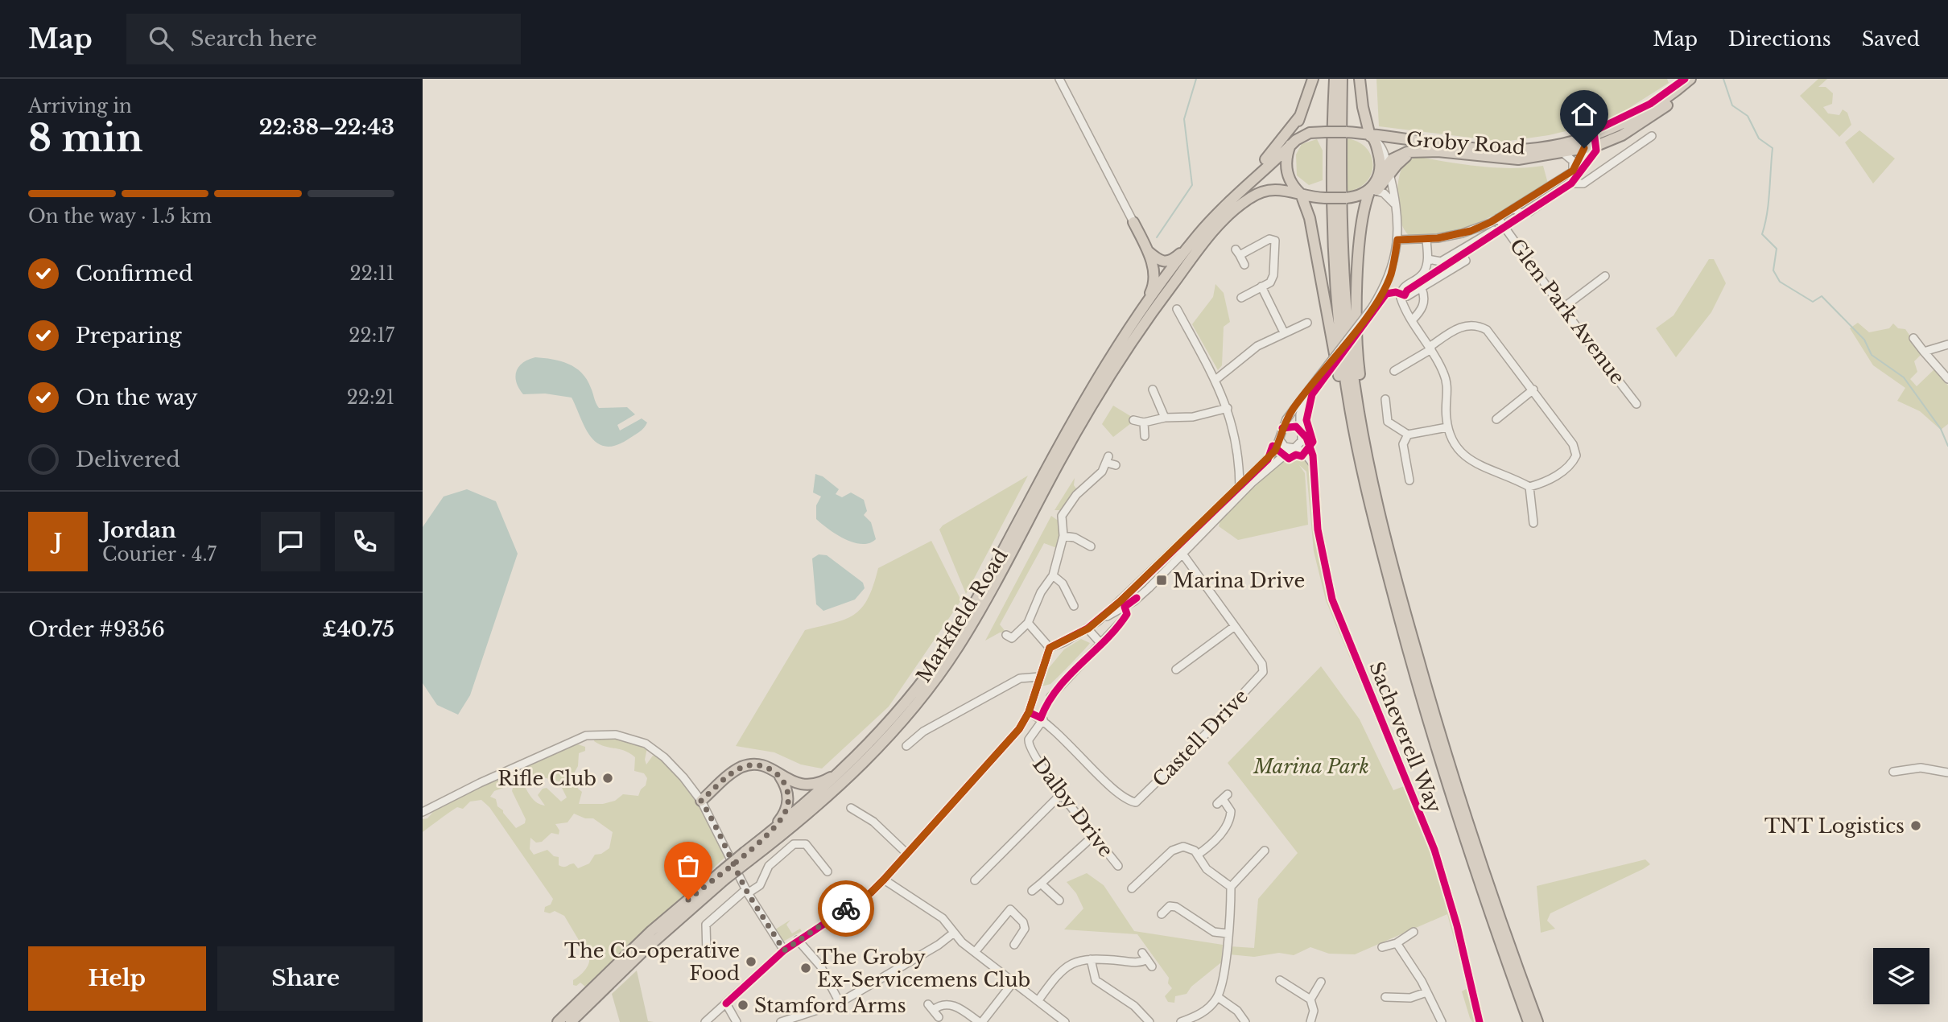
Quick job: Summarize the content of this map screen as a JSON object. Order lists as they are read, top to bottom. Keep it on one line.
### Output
{"streets":{"highway":["Groby Road","Markfield Road"],"street":["Glen Park Avenue","Sacheverell Way","Castell Drive","Dalby Drive"]},"crossings":[["Groby Road","Glen Park Avenue"],["Groby Road","Markfield Road"],["Castell Drive","Dalby Drive"]],"parks":["Marina Park"],"places":{"transit":["Marina Drive"],"other":["Rifle Club","TNT Logistics","The Co-operative Food","The Groby Ex-Servicemens Club","Stamford Arms"]},"page":{"header":"Map","search":"Search here","nav":["Map","Directions","Saved"],"heading":["8 min","Arriving in","22:38–22:43"],"panel":["Jordan","Courier · 4.7","Order #9356","£40.75"],"bar":"On the way · 1.5 km","list":[["Confirmed","22:11"],["Preparing","22:17"],["On the way","22:21"],"Delivered"],"round":"J","buttons":["Help","Share"]}}
